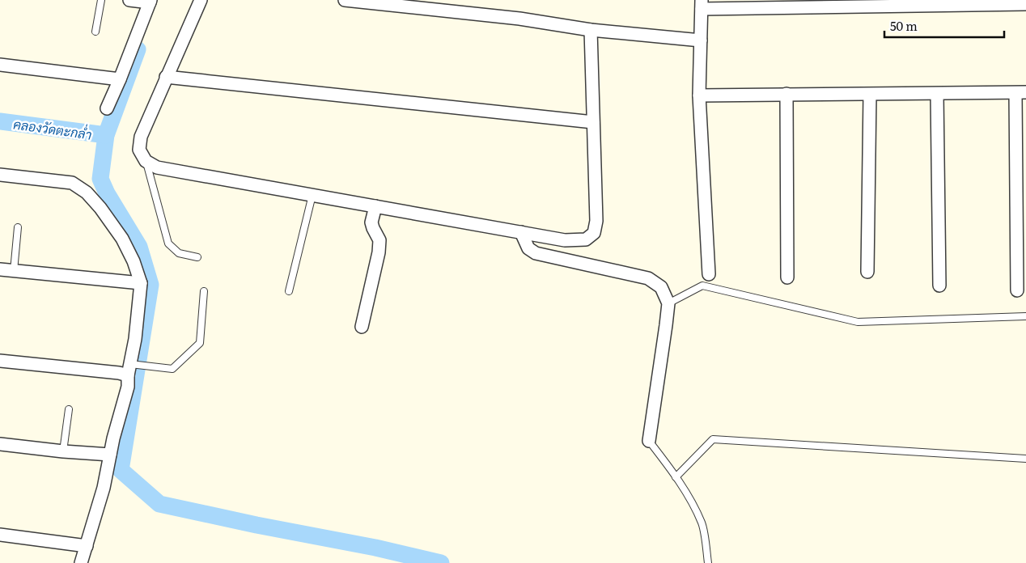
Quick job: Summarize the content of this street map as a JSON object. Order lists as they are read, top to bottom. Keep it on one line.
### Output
{"water":["คลองวัดตะกล่ำ"],"scale_bar":"50 m"}
